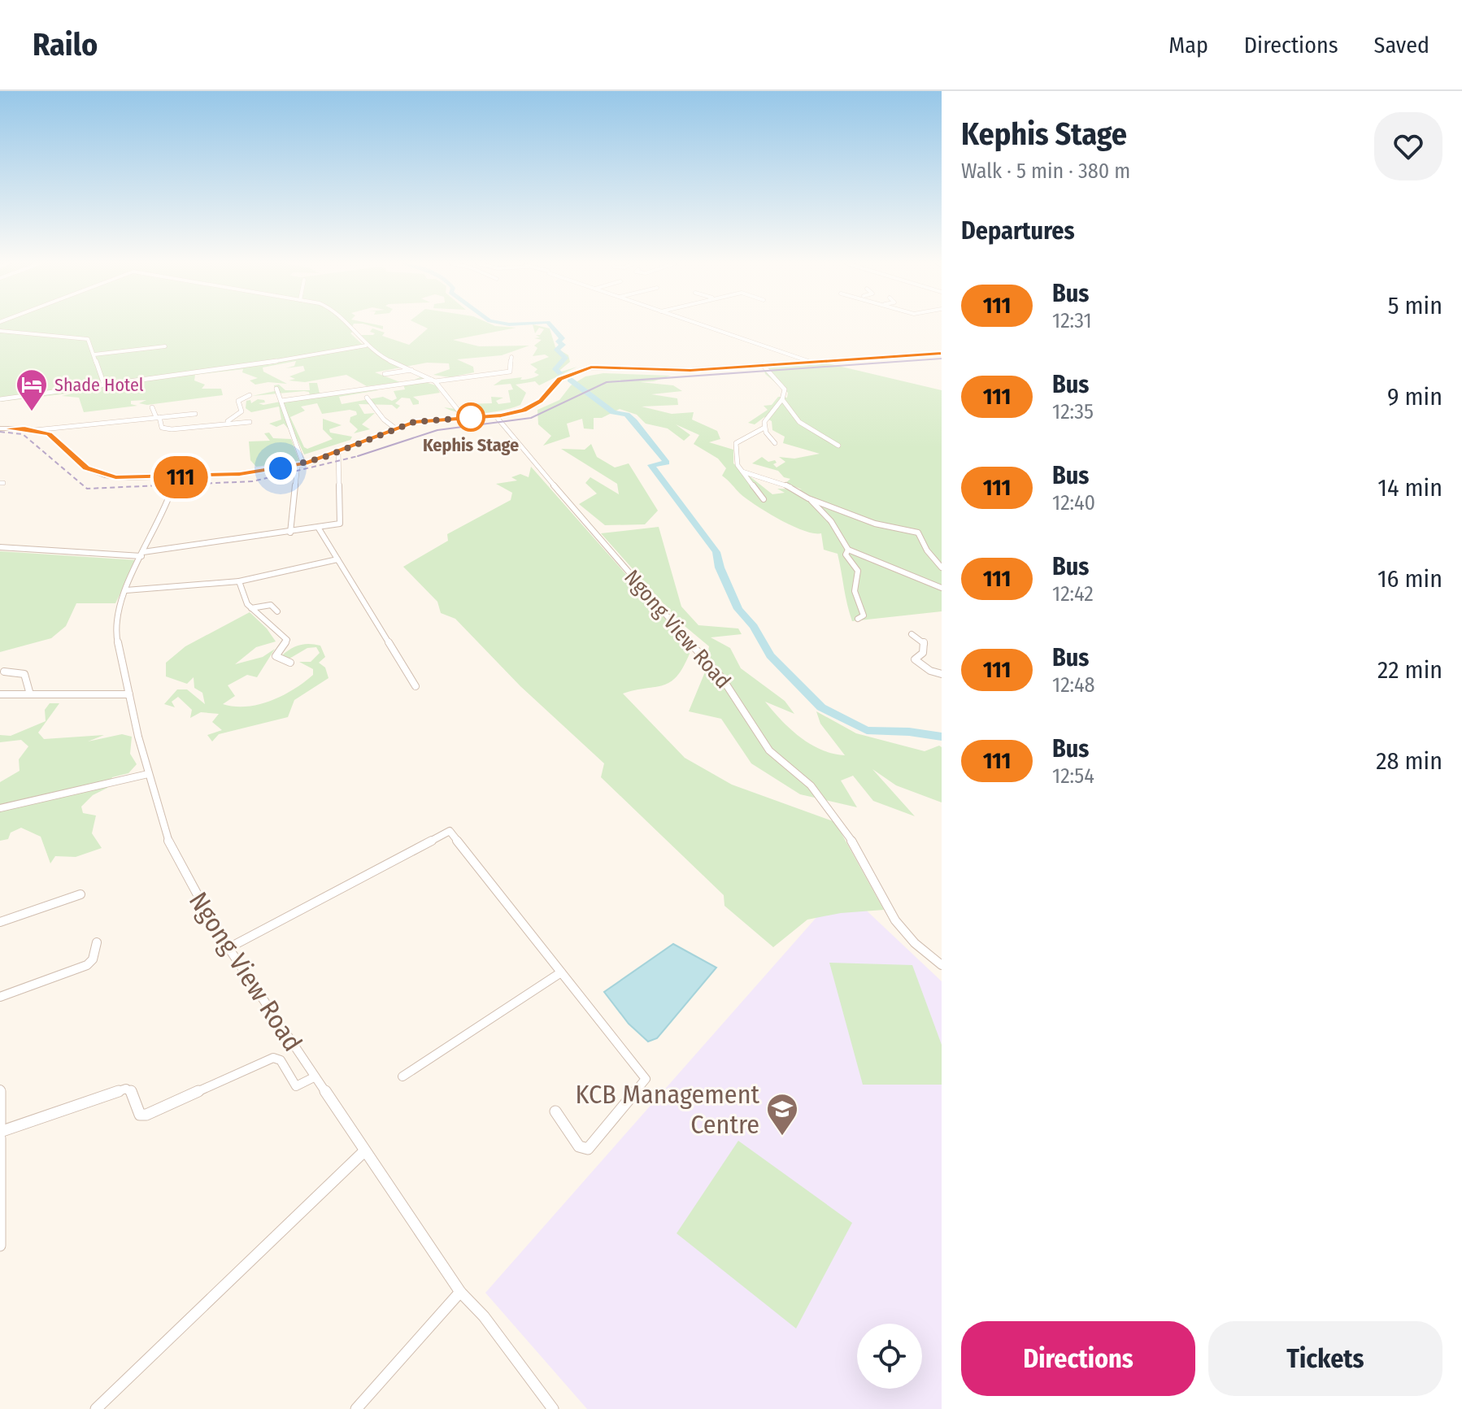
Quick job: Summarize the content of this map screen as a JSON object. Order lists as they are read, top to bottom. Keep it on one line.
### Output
{"streets":{"street":["Ngong View Road"]},"places":{"hotel":["Shade Hotel"],"other":["Kephis Stage"],"school or university":["KCB Management Centre"]},"lines":["bus line 111"],"page":{"header":"Railo","nav":["Map","Directions","Saved"],"on_map":"111","heading":[["Kephis Stage","Walk · 5 min · 380 m"],"Departures"],"list":[{"mark":"111","name":"Bus","note":"12:31","value":"5 min"},{"mark":"111","name":"Bus","note":"12:35","value":"9 min"},{"mark":"111","name":"Bus","note":"12:40","value":"14 min"},{"mark":"111","name":"Bus","note":"12:42","value":"16 min"},{"mark":"111","name":"Bus","note":"12:48","value":"22 min"},{"mark":"111","name":"Bus","note":"12:54","value":"28 min"}],"buttons":["Directions","Tickets"]}}
